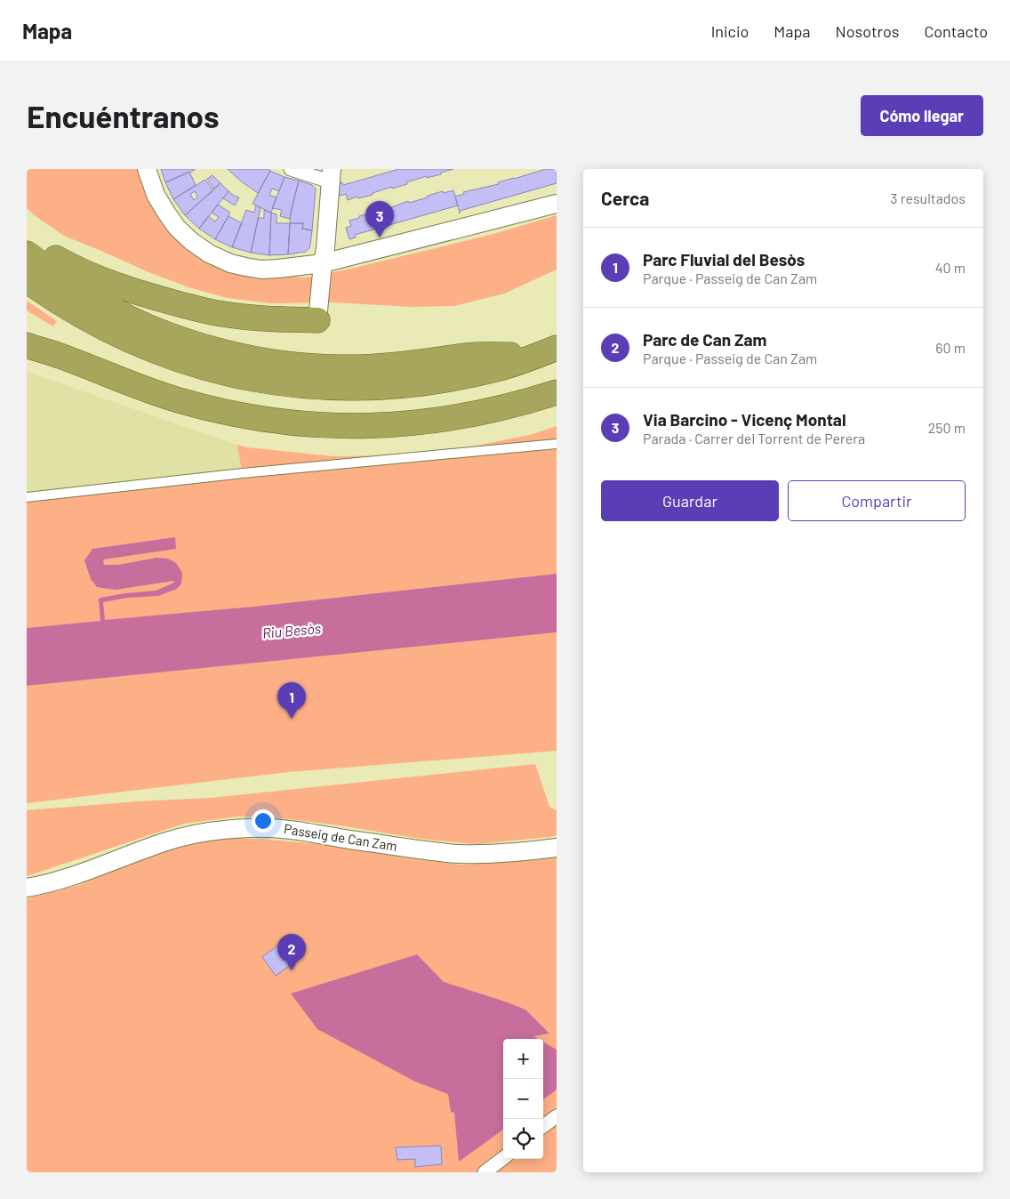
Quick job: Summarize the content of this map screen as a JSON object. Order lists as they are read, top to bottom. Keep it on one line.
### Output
{"streets":{"street":["Passeig de Can Zam"]},"water":["Riu Besòs"],"page":{"header":"Mapa","nav":["Inicio","Mapa","Nosotros","Contacto"],"buttons":["Cómo llegar",["Guardar","Compartir"]],"title":"Encuéntranos","heading":["Cerca","3 resultados"],"pins":["3","1","2"],"list":[{"mark":"1","name":"Parc Fluvial del Besòs","note":"Parque · Passeig de Can Zam","value":"40 m"},{"mark":"2","name":"Parc de Can Zam","note":"Parque · Passeig de Can Zam","value":"60 m"},{"mark":"3","name":"Via Barcino - Vicenç Montal","note":"Parada · Carrer del Torrent de Perera","value":"250 m"}],"map_buttons":["+","−"]}}
